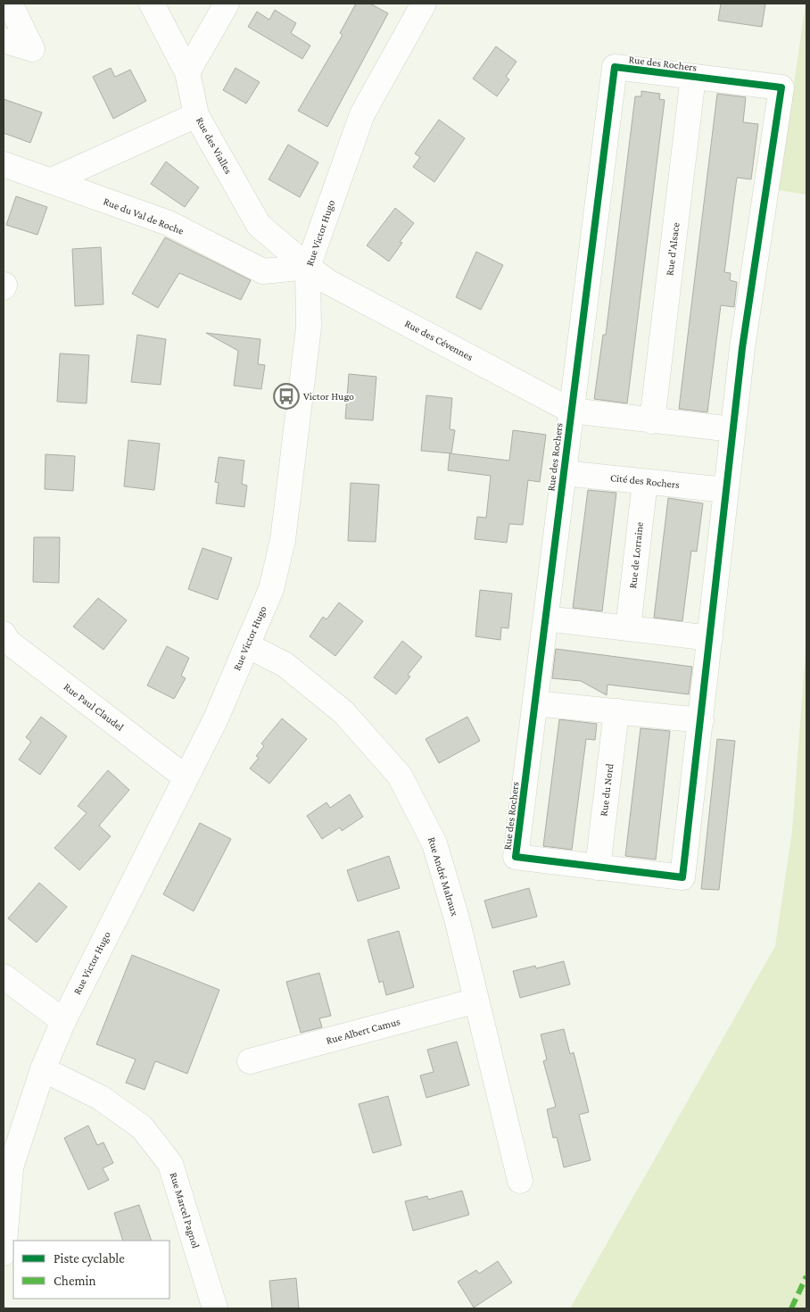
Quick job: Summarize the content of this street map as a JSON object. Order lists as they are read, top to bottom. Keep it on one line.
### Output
{"streets":{"street":["Rue des Rochers","Rue des Vialles","Rue du Val de Roche","Rue Victor Hugo","Rue d'Alsace","Rue des Cévennes","Cité des Rochers","Rue de Lorraine","Rue Paul Claudel","Rue du Nord","Rue André Malraux","Rue Albert Camus","Rue Marcel Pagnol"]},"crossings":[["Rue des Rochers","Rue d'Alsace"],["Rue des Rochers","Rue des Cévennes"],["Rue des Rochers","Cité des Rochers"],["Rue des Rochers","Rue du Nord"],["Rue des Vialles","Rue du Val de Roche"],["Rue des Vialles","Rue Victor Hugo"],["Rue des Vialles","Rue des Cévennes"],["Rue du Val de Roche","Rue Victor Hugo"],["Rue du Val de Roche","Rue des Cévennes"],["Rue Victor Hugo","Rue des Cévennes"],["Rue Victor Hugo","Rue Paul Claudel"],["Rue Victor Hugo","Rue André Malraux"],["Rue Victor Hugo","Rue Marcel Pagnol"],["Cité des Rochers","Rue de Lorraine"],["Rue André Malraux","Rue Albert Camus"]],"places":{"bus stop":["Victor Hugo"]},"legend":["Piste cyclable","Chemin"]}
